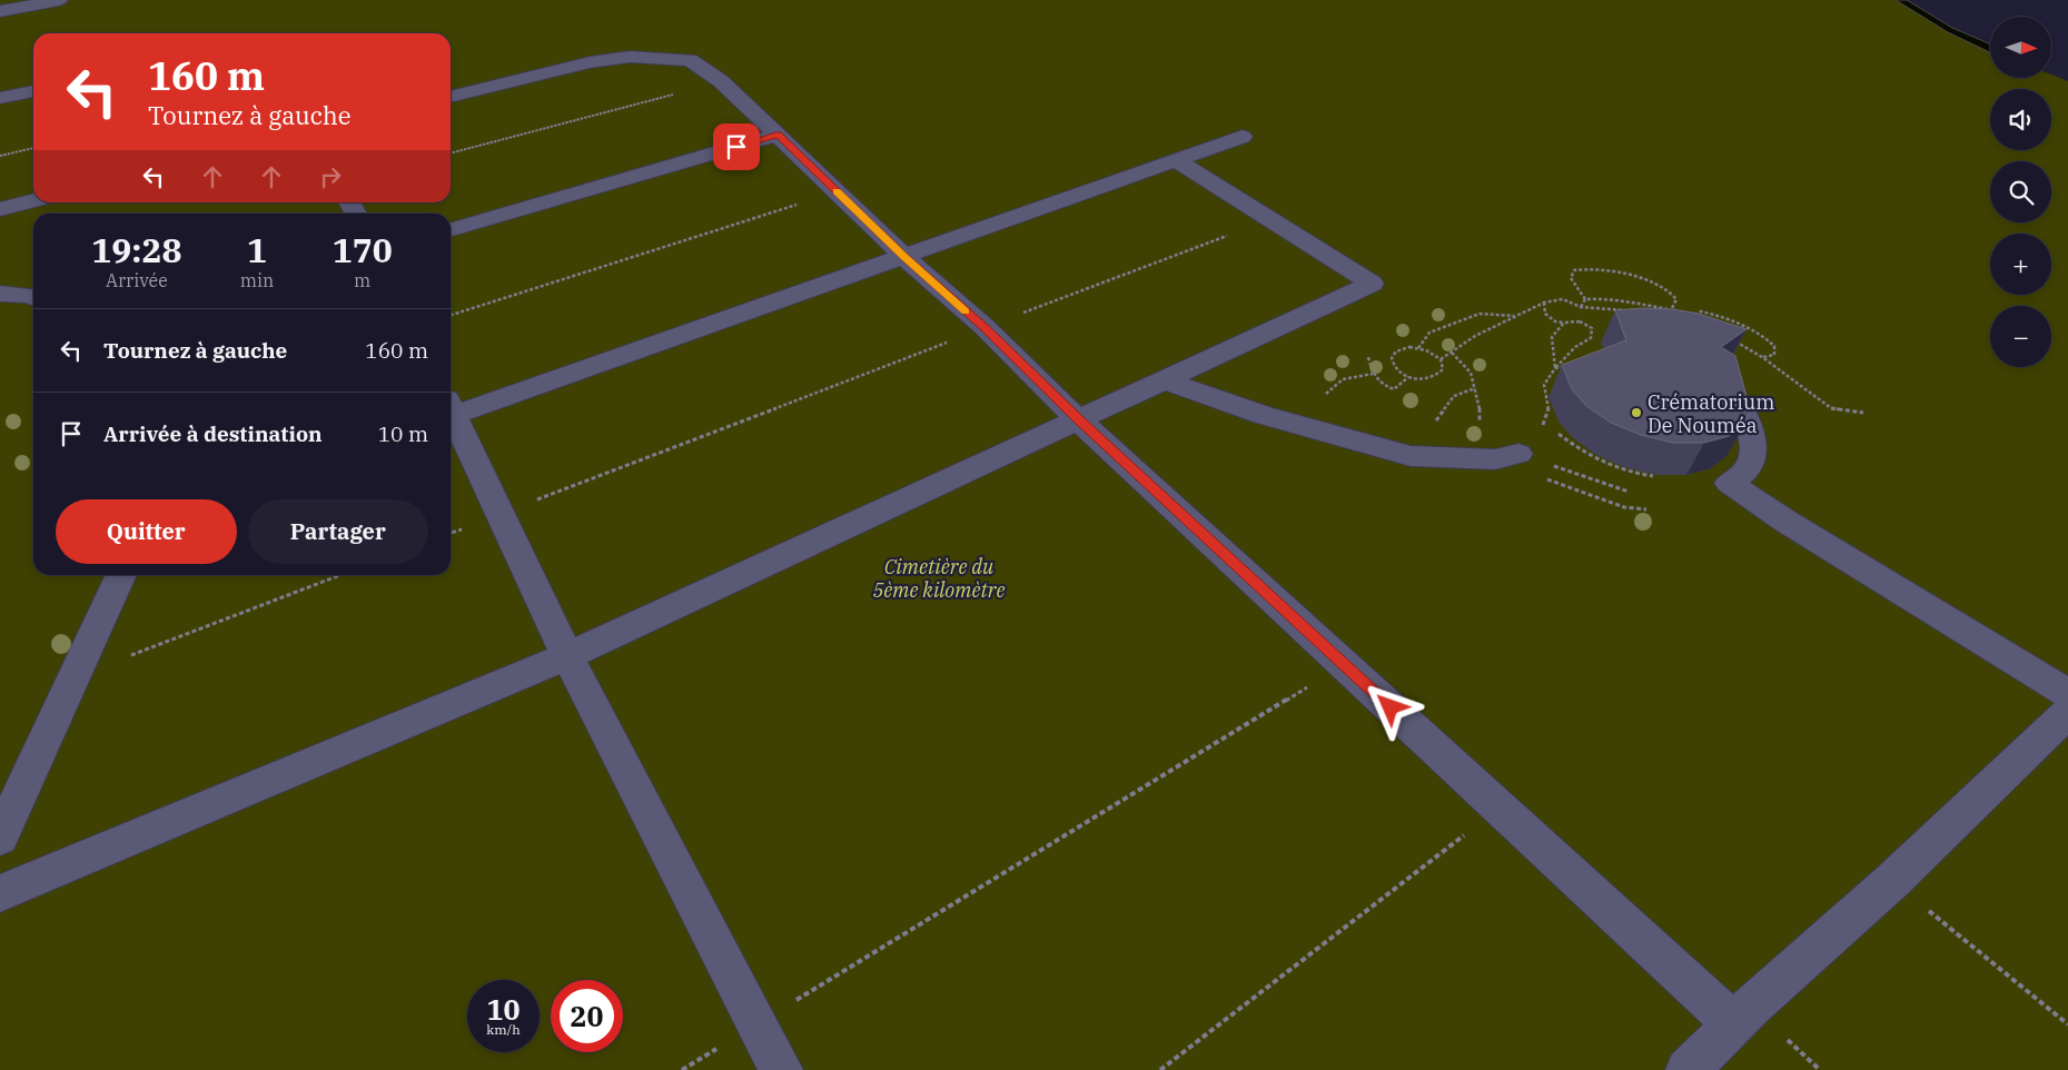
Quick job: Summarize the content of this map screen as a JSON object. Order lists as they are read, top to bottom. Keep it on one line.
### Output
{"parks":["Cimetière du 5ème kilomètre"],"places":["Crématorium De Nouméa"],"north":"right","page":{"map_buttons":["+","−"],"turn":["160 m","Tournez à gauche"],"eta":["19:28","Arrivée","1","min","170","m"],"list":[{"name":"Tournez à gauche","value":"160 m"},{"name":"Arrivée à destination","value":"10 m"}],"buttons":["Quitter","Partager"],"speed":"10 km/h","limit":"20"}}
